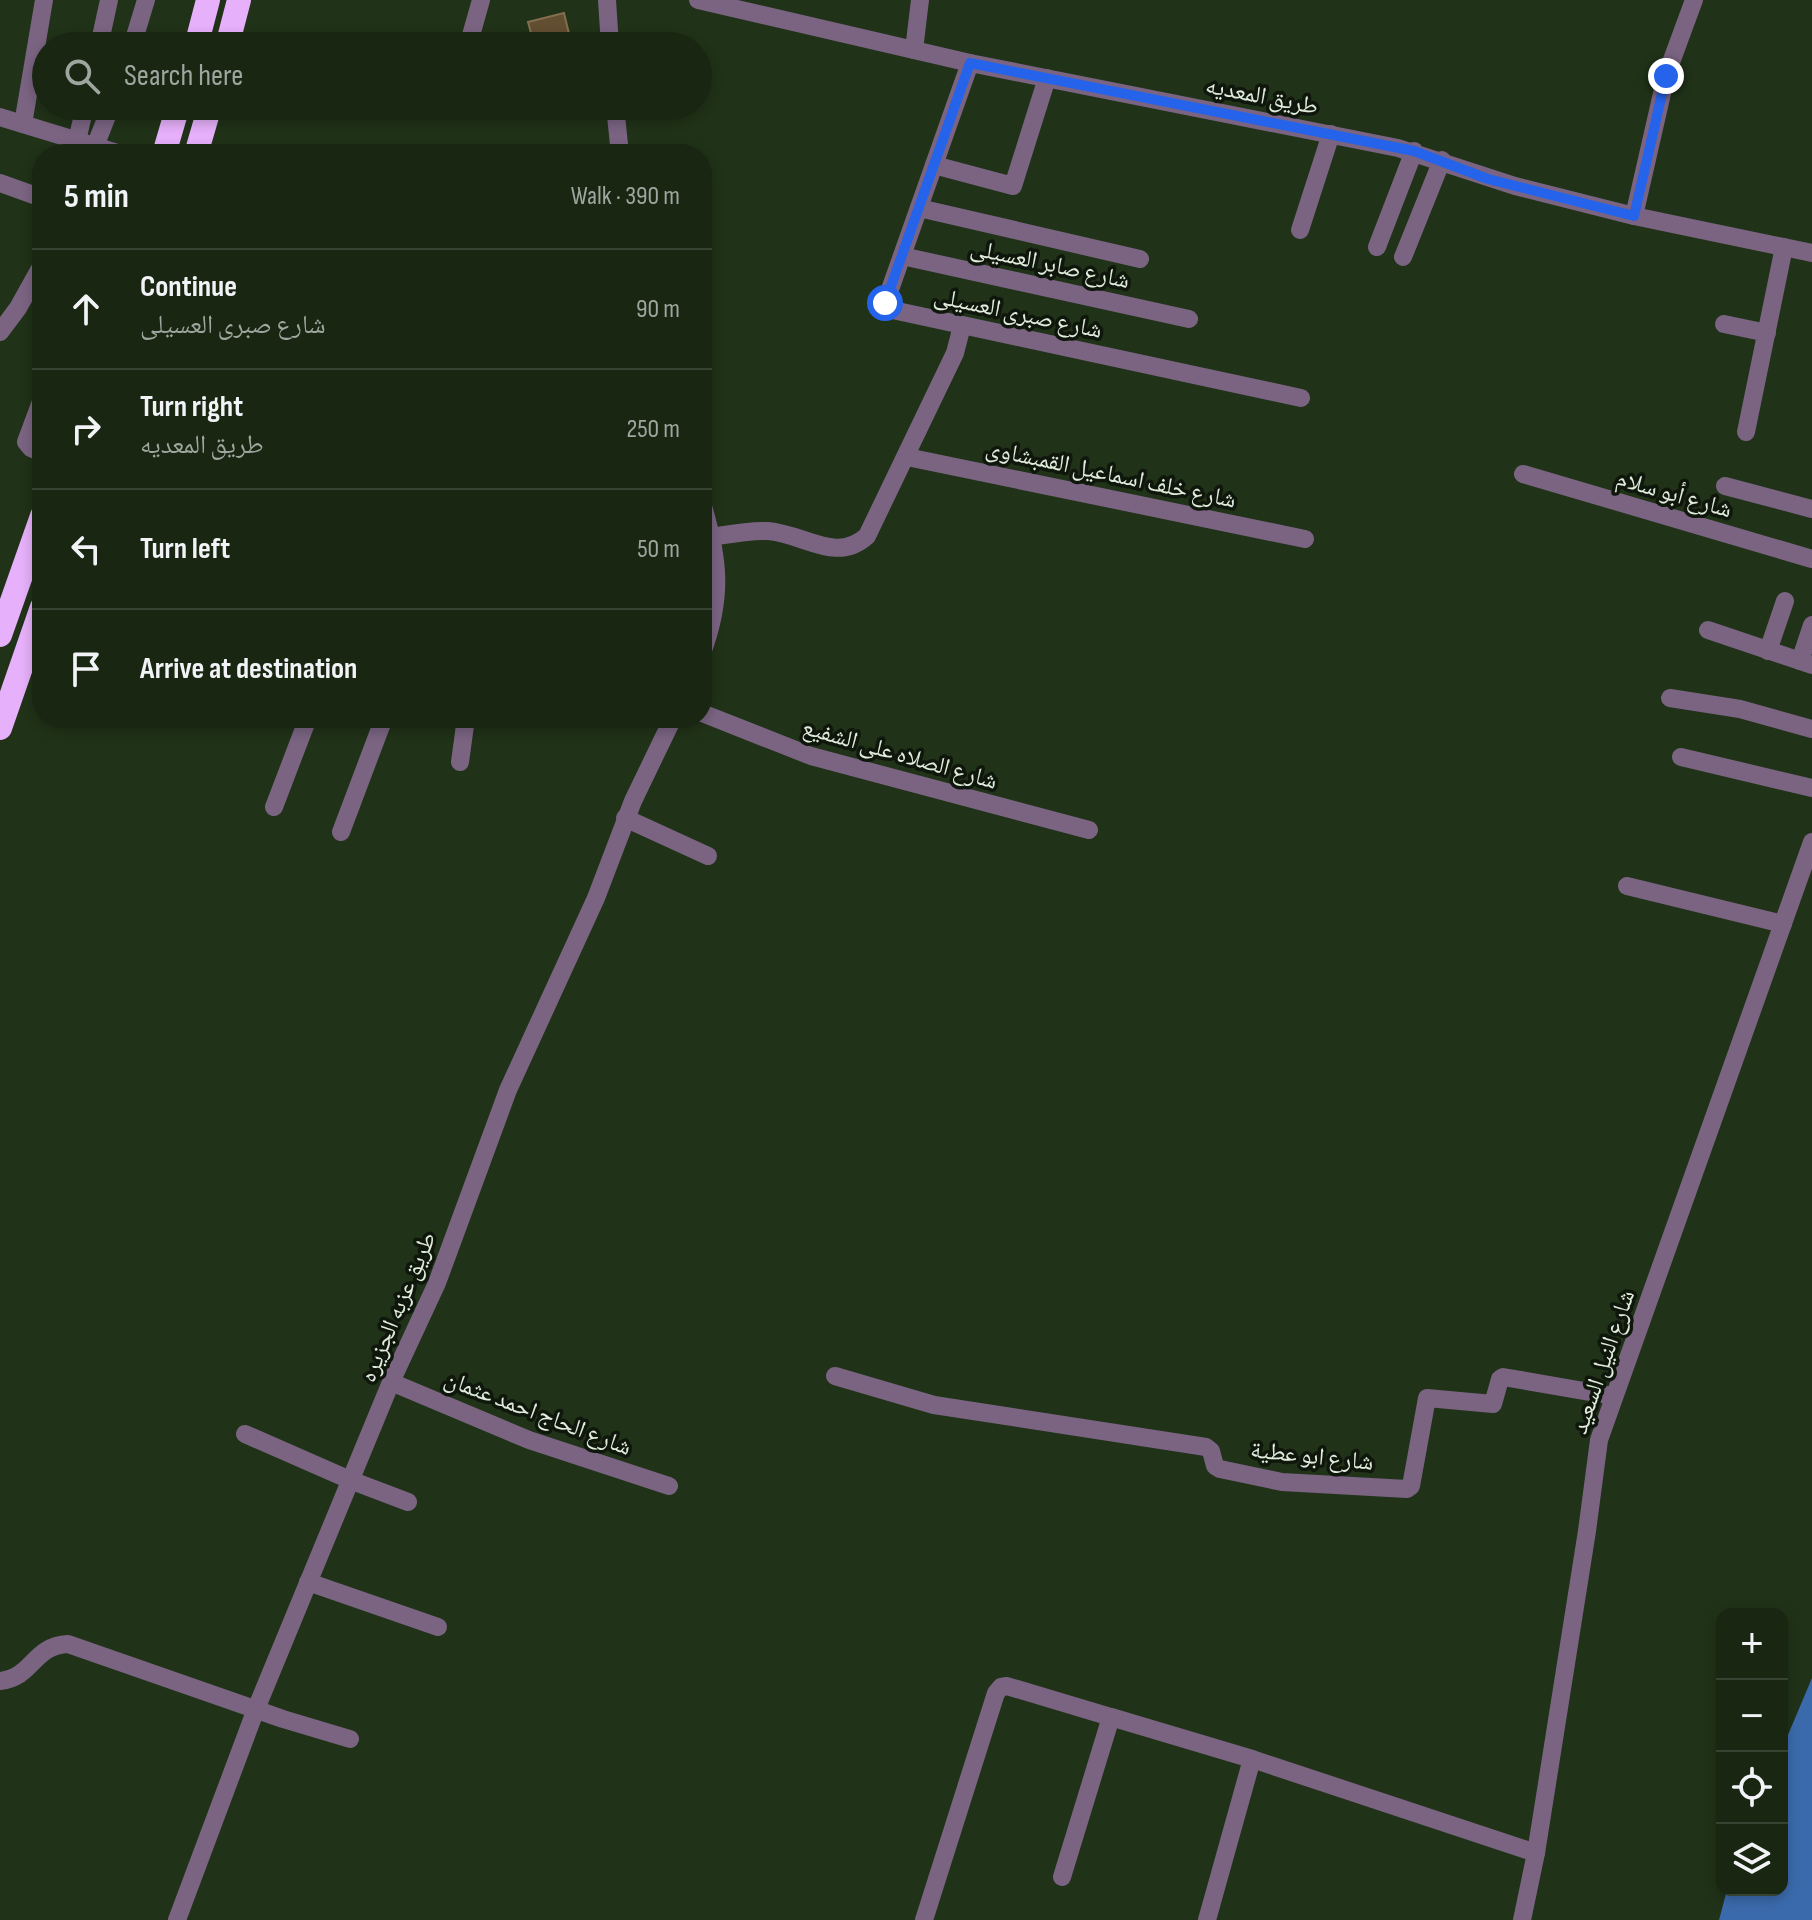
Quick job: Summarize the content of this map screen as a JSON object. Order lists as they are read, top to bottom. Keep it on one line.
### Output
{"streets":{"street":["طريق المعديه","شارع صابر العسيلى","شارع صبرى العسيلى","شارع خلف اسماعيل القمبشاوى","شارع أبو سلام","شارع الصلاه على الشفيع","طريق عزبه الجزيره","شارع النيل السعيد","شارع الحاج احمد عثمان","شارع ابو عطية"]},"crossings":[["طريق المعديه","شارع صبرى العسيلى"],["شارع صابر العسيلى","شارع صبرى العسيلى"],["طريق عزبه الجزيره","شارع الحاج احمد عثمان"],["شارع النيل السعيد","شارع ابو عطية"]],"page":{"search":"Search here","heading":["5 min","Walk · 390 m"],"list":[["Continue","شارع صبرى العسيلى","90 m"],["Turn right","طريق المعديه","250 m"],["Turn left","50 m"],"Arrive at destination"],"map_buttons":["+","−"]}}
